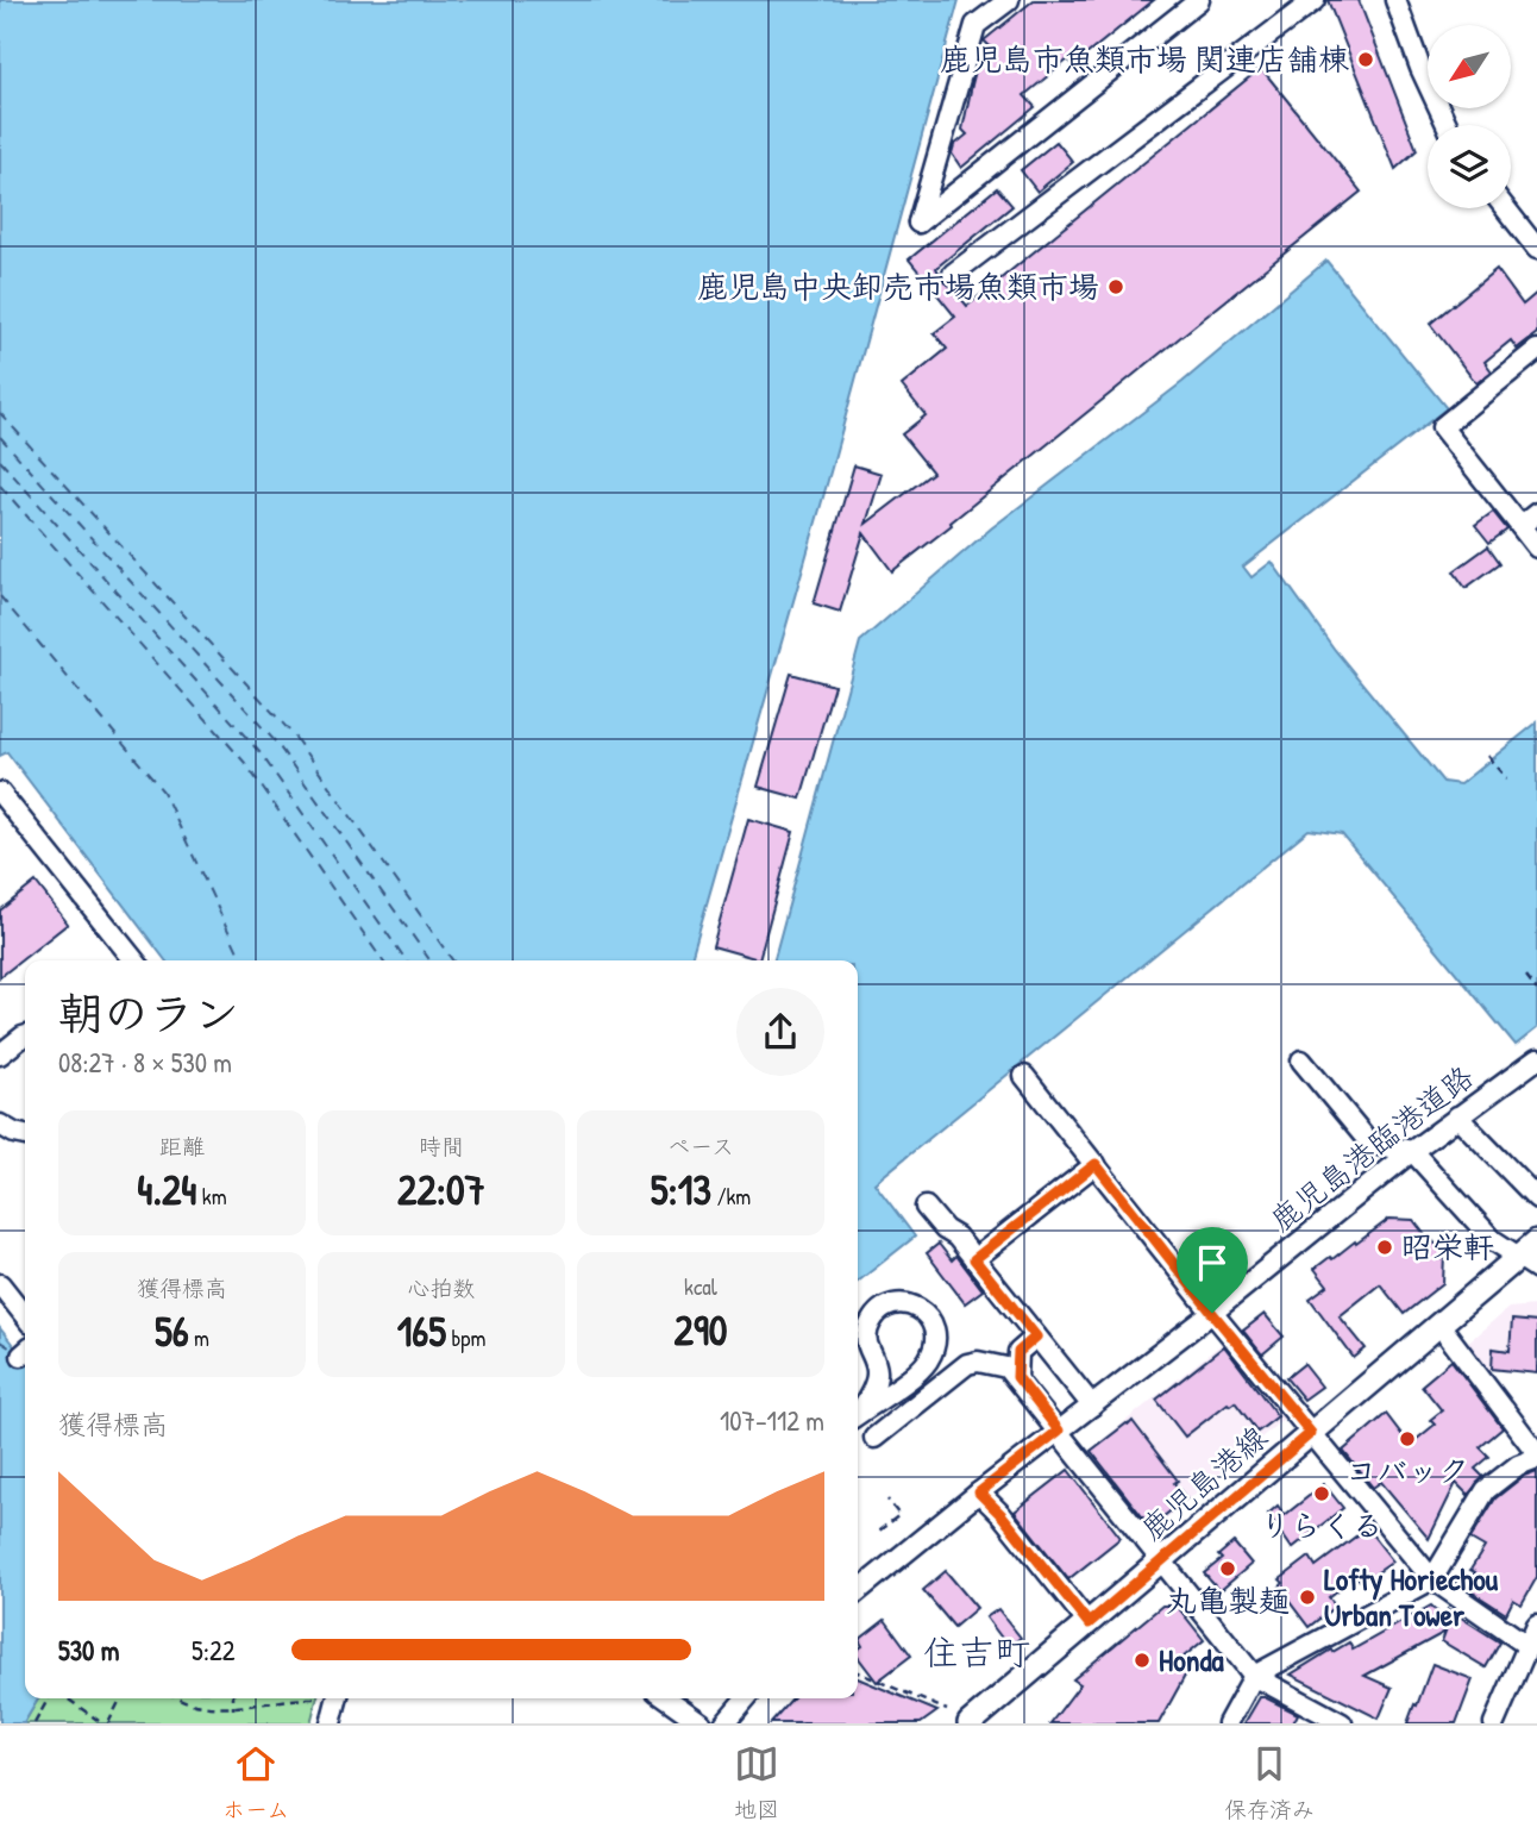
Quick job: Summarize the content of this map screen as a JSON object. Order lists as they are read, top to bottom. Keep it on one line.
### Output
{"streets":{"main road":["鹿児島港線"],"street":["鹿児島港臨港道路"]},"districts":["住吉町"],"places":["鹿児島市魚類市場 関連店舗棟","鹿児島中央卸売市場魚類市場","昭栄軒","コバック","りらくる","丸亀製麺","Lofty Horiechou Urban Tower","Honda"],"north":"bottom left","page":{"heading":["朝のラン","08:27 · 8 × 530 m"],"stats":[["距離","4.24 km"],["時間","22:07"],["ペース","5:13 /km"],["獲得標高","56 m"],["心拍数","165 bpm"],["kcal","290"]],"chart":["獲得標高","107–112 m"],"list":[{"name":"530 m","note":"5:22"}],"tabs":["ホーム","地図","保存済み"]}}
